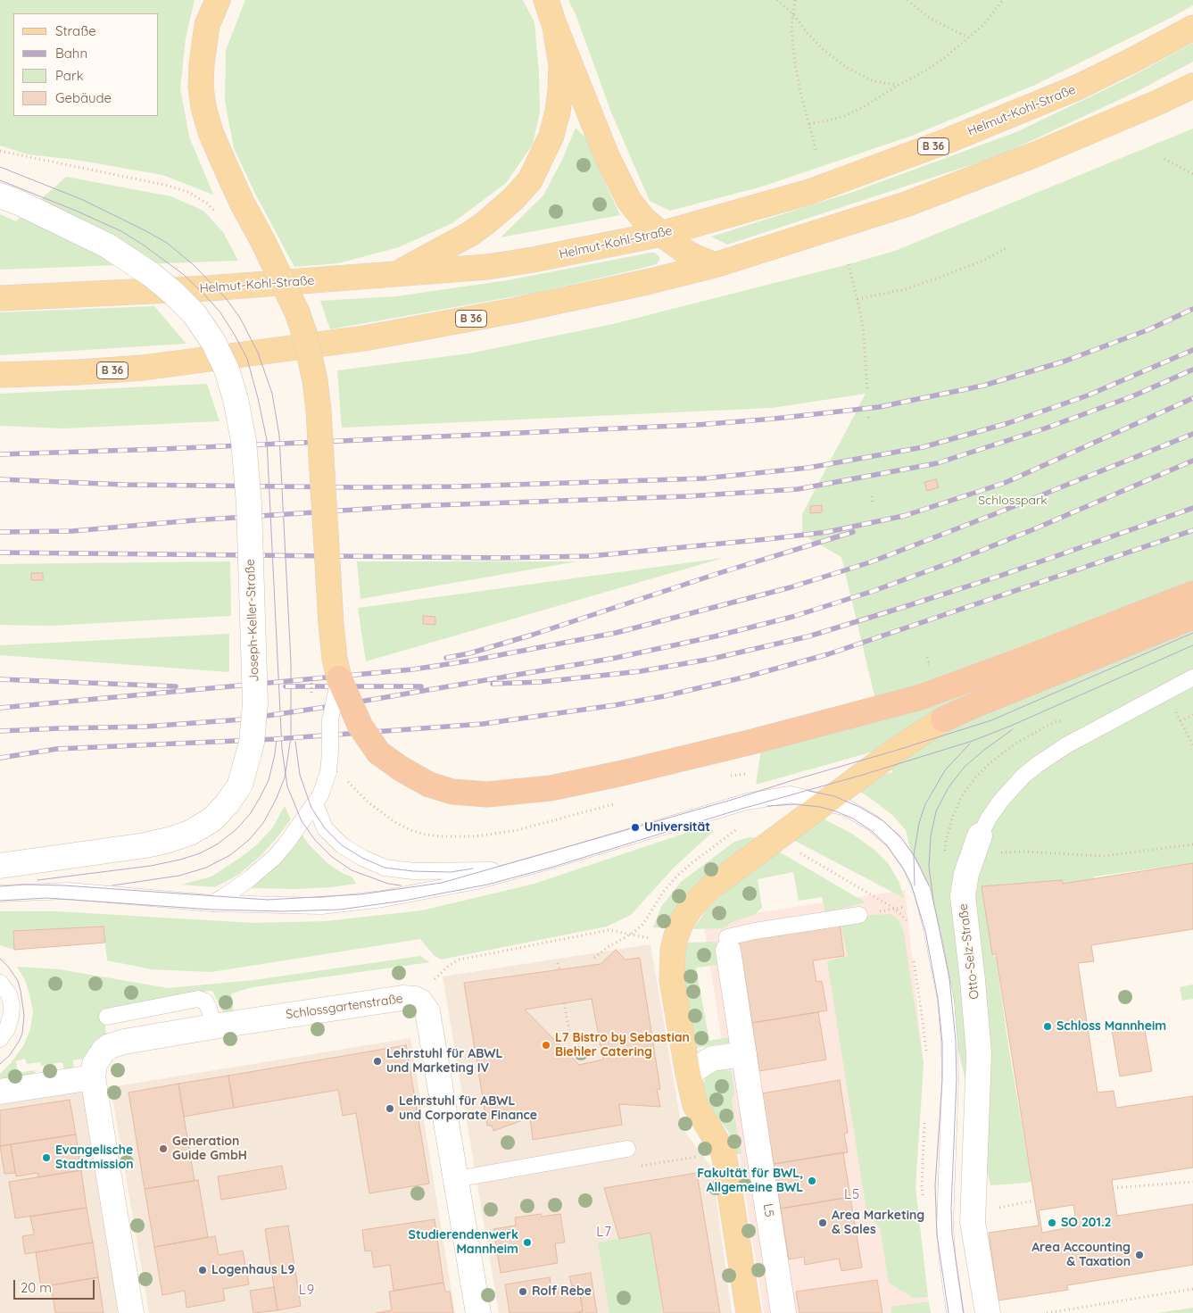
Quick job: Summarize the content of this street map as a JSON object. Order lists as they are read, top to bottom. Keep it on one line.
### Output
{"streets":{"main road":["Helmut-Kohl-Straße","B 36"],"street":["Joseph-Keller-Straße","Otto-Selz-Straße","Schlossgartenstraße","L5"]},"districts":["L5","L7","L9"],"parks":["Schlosspark"],"places":["Universität","Schloss Mannheim","L7 Bistro by Sebastian Biehler Catering","Lehrstuhl für ABWL und Marketing IV","Lehrstuhl für ABWL und Corporate Finance","Generation Guide GmbH","Evangelische Stadtmission","Fakultät für BWL, Allgemeine BWL","Area Marketing & Sales","SO 201.2","Studierendenwerk Mannheim","Area Accounting & Taxation","Logenhaus L9","Rolf Rebe"],"legend":["Straße","Bahn","Park","Gebäude"],"scale_bar":"20 m"}
